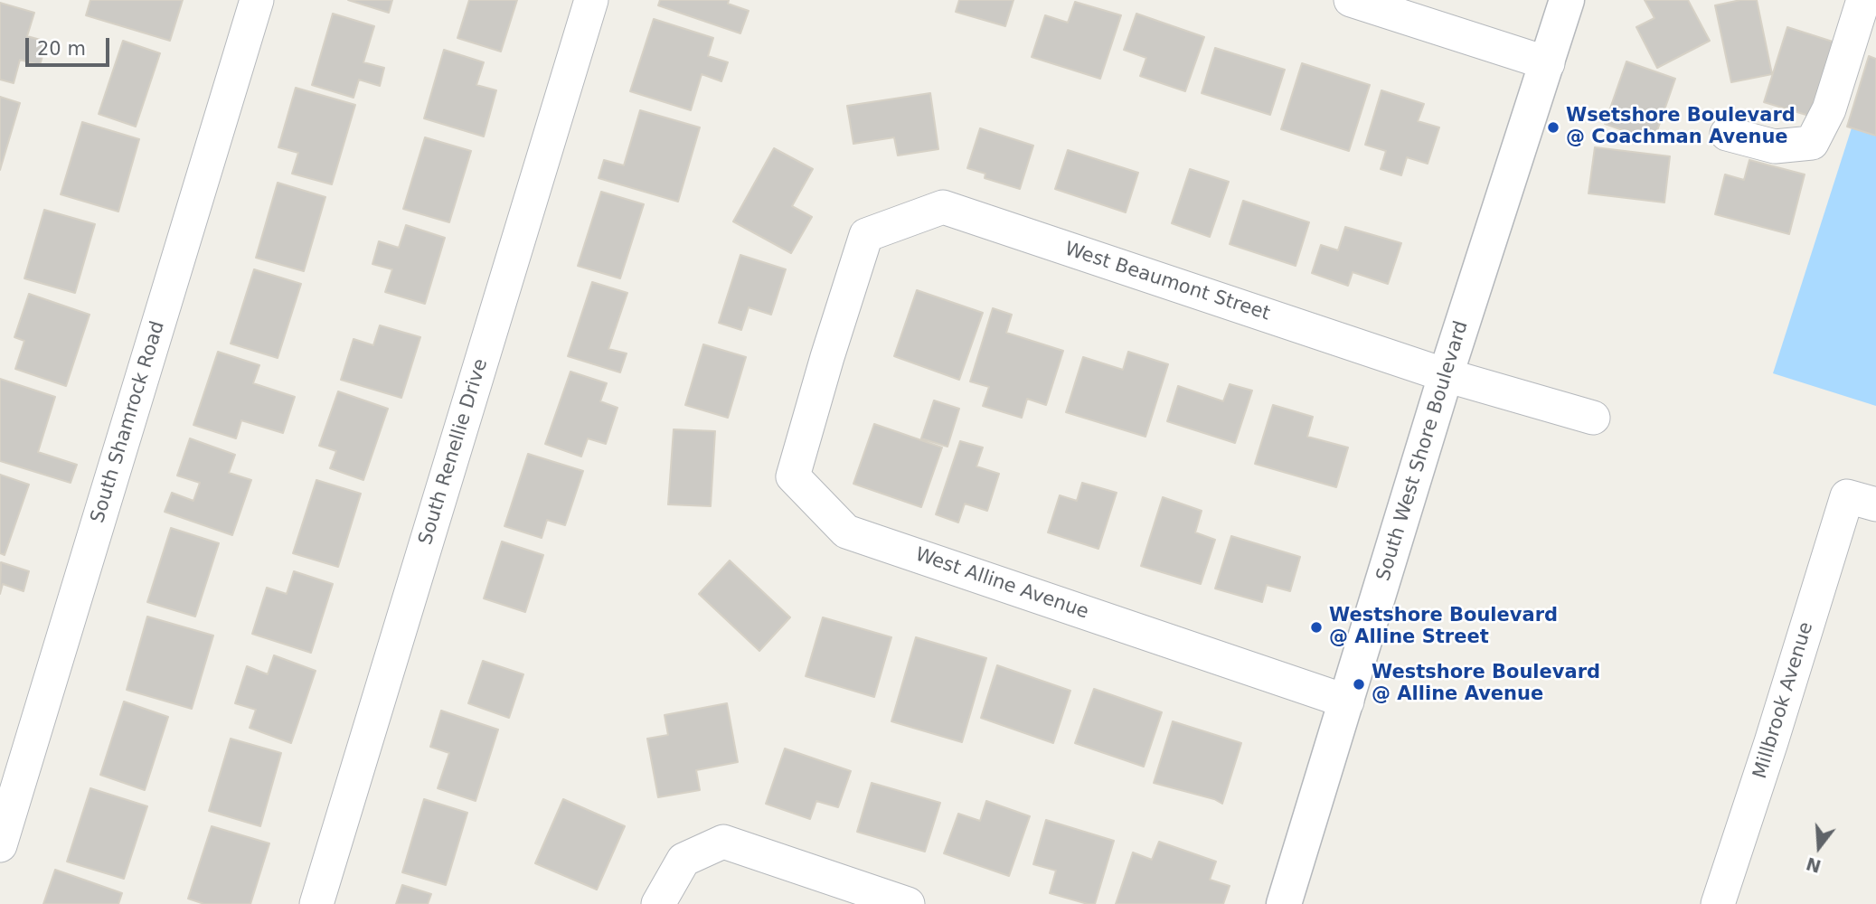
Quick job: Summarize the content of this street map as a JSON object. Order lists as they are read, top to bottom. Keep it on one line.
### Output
{"streets":{"street":["West Beaumont Street","South Shamrock Road","South West Shore Boulevard","South Renellie Drive","West Alline Avenue","Millbrook Avenue"]},"crossings":[["West Beaumont Street","South West Shore Boulevard"],["West Beaumont Street","West Alline Avenue"],["South West Shore Boulevard","West Alline Avenue"]],"places":["Wsetshore Boulevard @ Coachman Avenue","Westshore Boulevard @ Alline Street","Westshore Boulevard @ Alline Avenue"],"scale_bar":"20 m","north":"bottom"}
